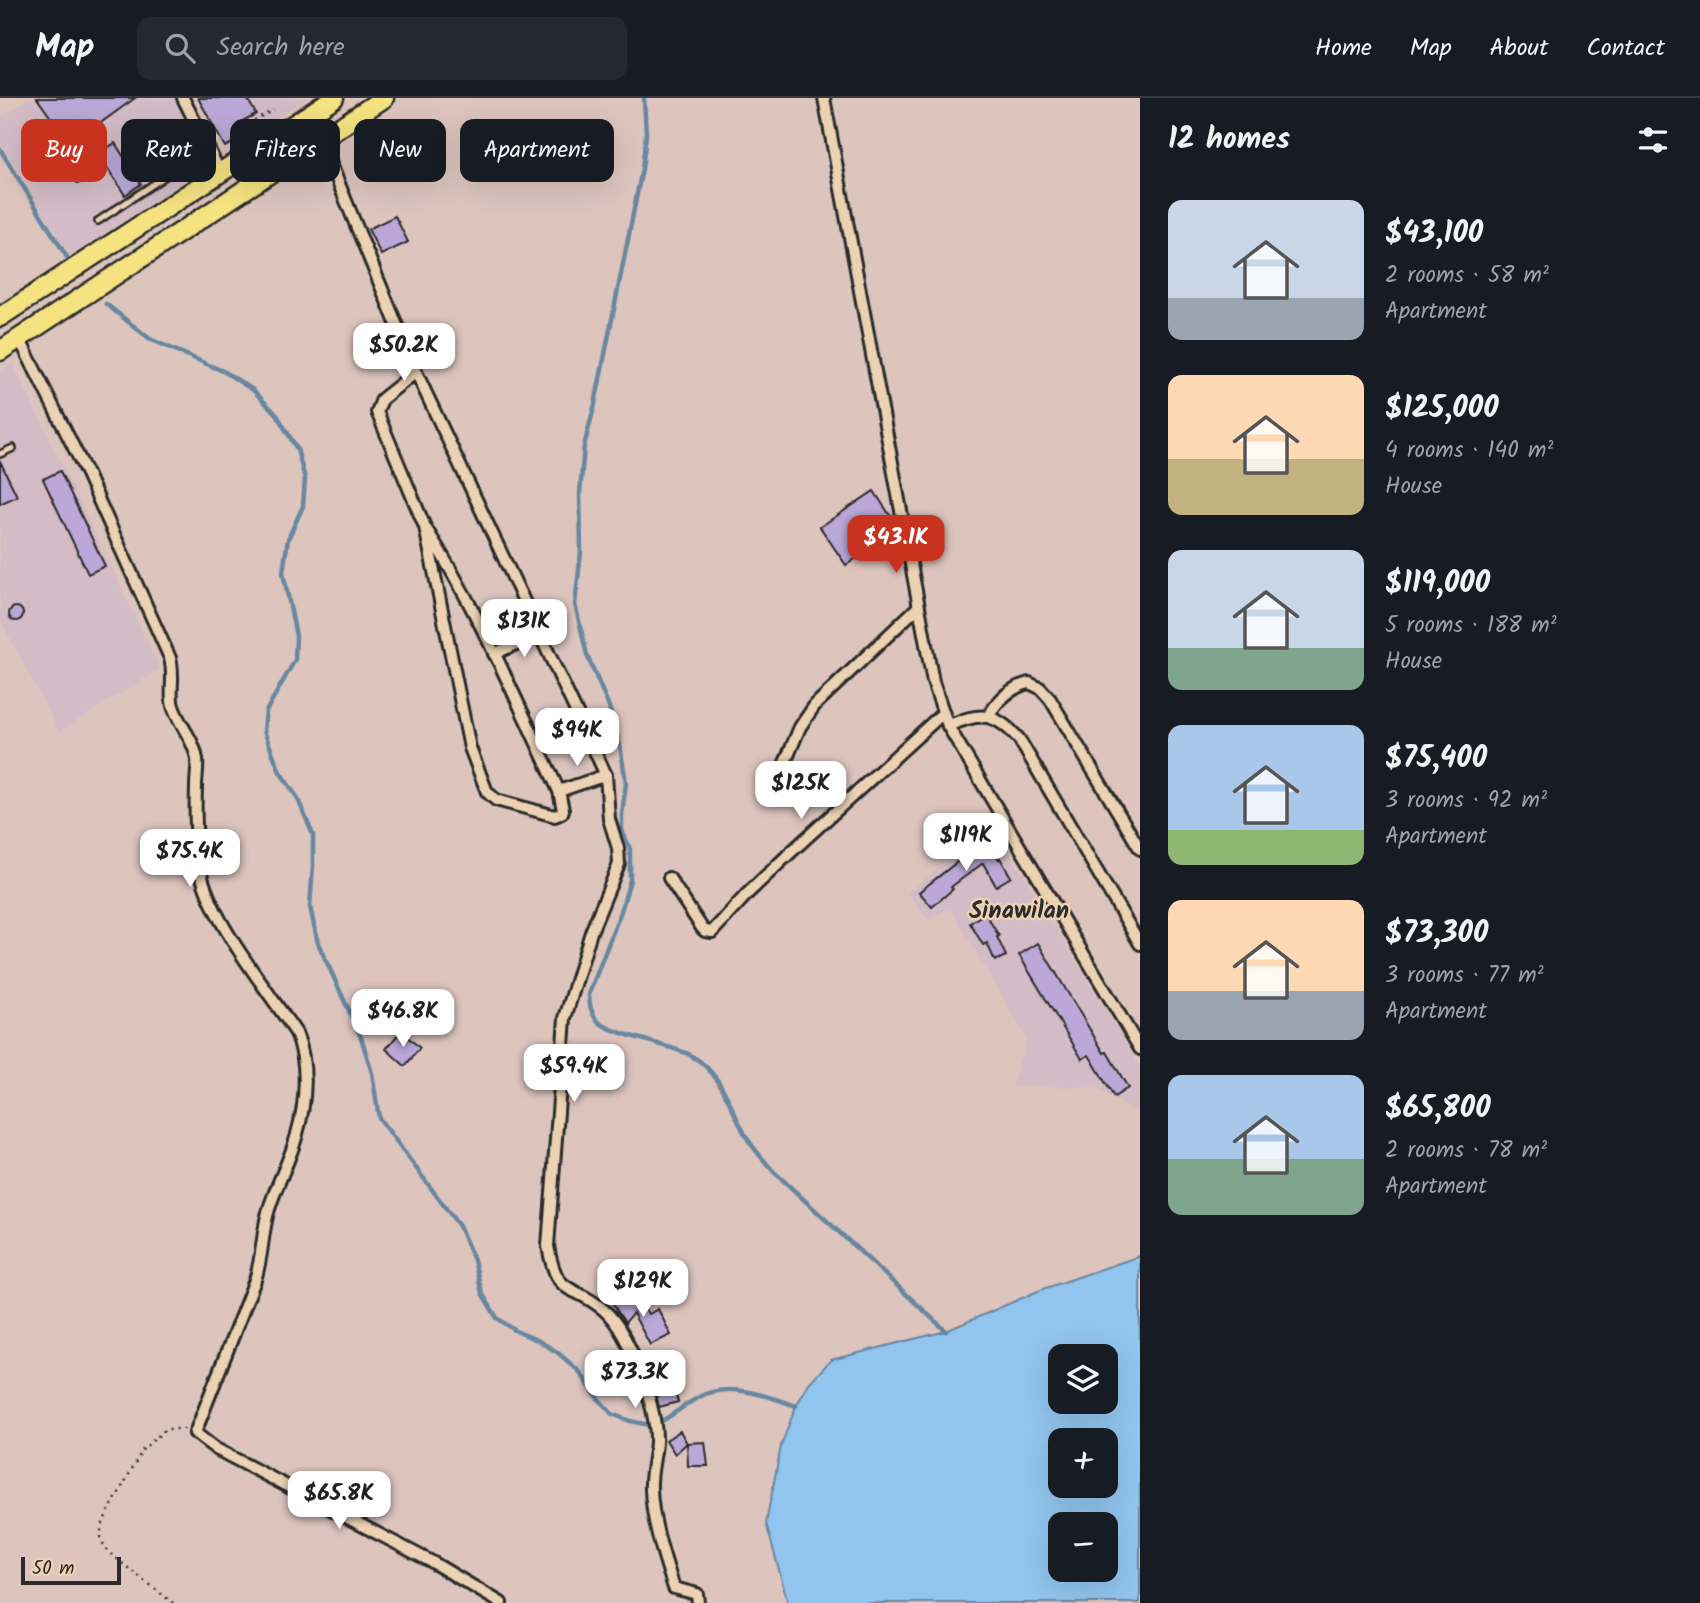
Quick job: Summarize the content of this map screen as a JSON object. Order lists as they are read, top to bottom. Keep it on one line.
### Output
{"districts":["Sinawilan"],"scale_bar":"50 m","page":{"header":"Map","search":"Search here","nav":["Home","Map","About","Contact"],"heading":"12 homes","chip":["Buy","Rent","Filters","New","Apartment"],"list":[{"name":"$43,100","note":"2 rooms · 58 m² · Apartment"},{"name":"$125,000","note":"4 rooms · 140 m² · House"},{"name":"$119,000","note":"5 rooms · 188 m² · House"},{"name":"$75,400","note":"3 rooms · 92 m² · Apartment"},{"name":"$73,300","note":"3 rooms · 77 m² · Apartment"},{"name":"$65,800","note":"2 rooms · 78 m² · Apartment"}],"price":["$50.2K","$43.1K","$131K","$94K","$125K","$119K","$75.4K","$46.8K","$59.4K","$129K","$73.3K","$65.8K"],"map_buttons":["+","−"],"scale":"50 m"}}
